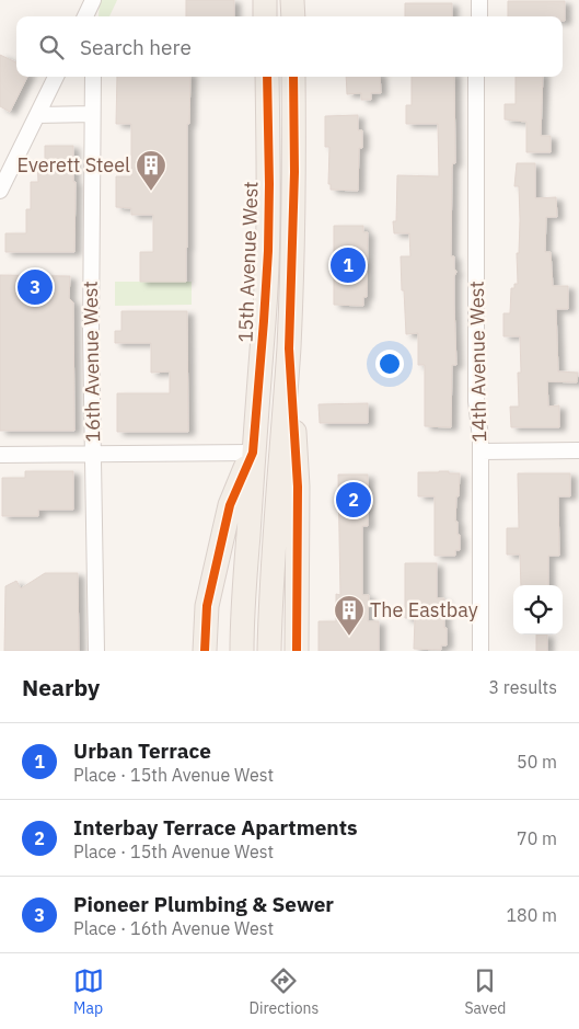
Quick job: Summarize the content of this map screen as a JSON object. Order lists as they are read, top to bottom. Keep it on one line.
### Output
{"streets":{"main road":["15th Avenue West"],"street":["16th Avenue West","14th Avenue West"]},"places":{"building":["Everett Steel","The Eastbay"]},"page":{"search":"Search here","pins":["1","3","2"],"heading":["Nearby","3 results"],"list":[{"mark":"1","name":"Urban Terrace","note":"Place · 15th Avenue West","value":"50 m"},{"mark":"2","name":"Interbay Terrace Apartments","note":"Place · 15th Avenue West","value":"70 m"},{"mark":"3","name":"Pioneer Plumbing & Sewer","note":"Place · 16th Avenue West","value":"180 m"}],"nav":["Map","Directions","Saved"]}}
